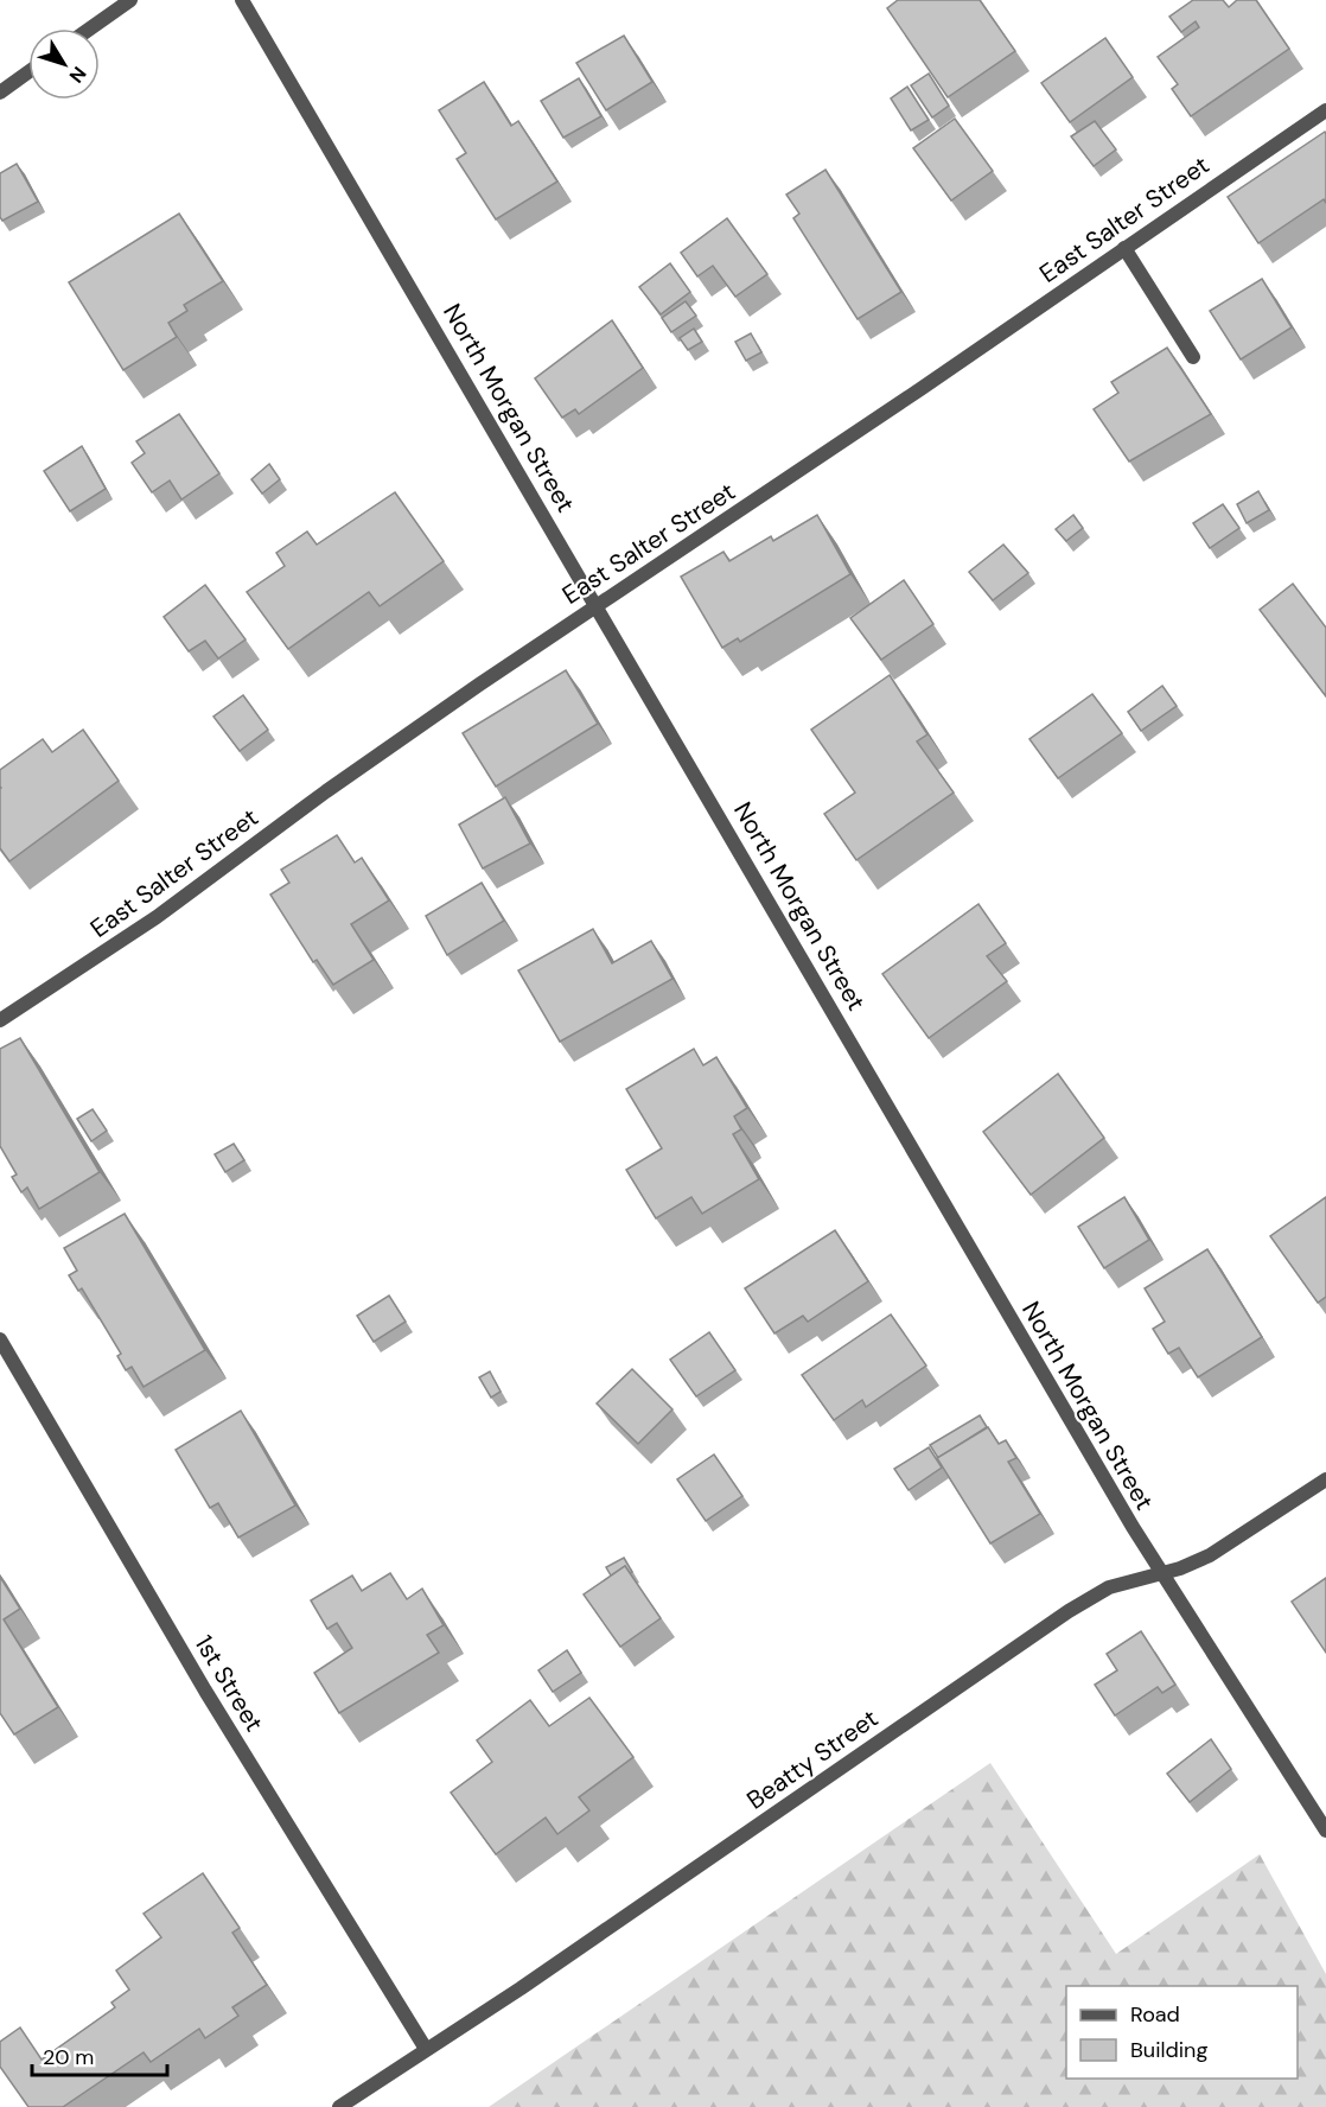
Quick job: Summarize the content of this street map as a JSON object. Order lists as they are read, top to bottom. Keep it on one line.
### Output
{"streets":{"street":["East Salter Street","North Morgan Street","1st Street","Beatty Street"]},"crossings":[["East Salter Street","North Morgan Street"],["North Morgan Street","Beatty Street"],["1st Street","Beatty Street"]],"legend":["Road","Building"],"scale_bar":"20 m","north":"bottom right"}
